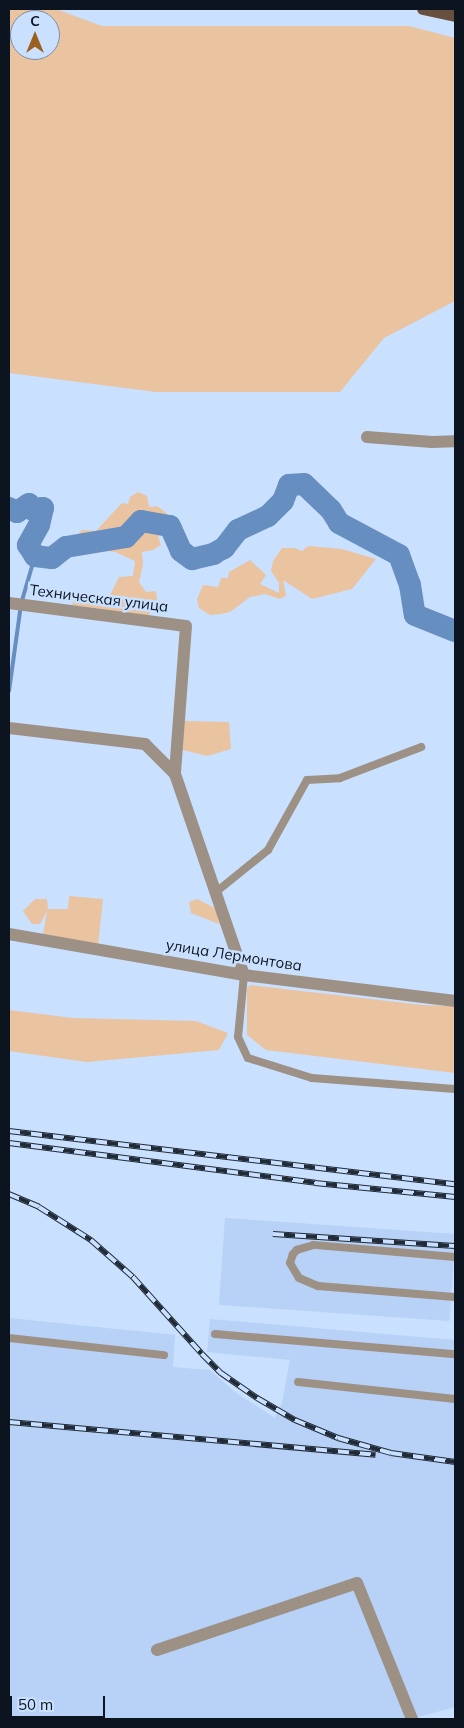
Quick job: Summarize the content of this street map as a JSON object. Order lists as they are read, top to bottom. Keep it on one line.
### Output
{"streets":{"street":["Техническая улица","улица Лермонтова"]},"scale_bar":"50 m","north":"top"}
